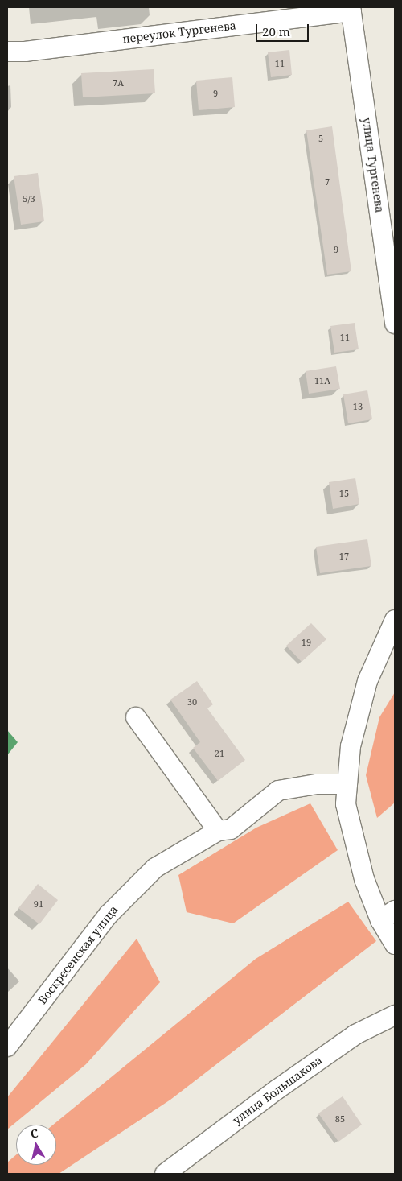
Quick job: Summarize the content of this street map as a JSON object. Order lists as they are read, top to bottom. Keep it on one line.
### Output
{"streets":{"street":["переулок Тургенева","улица Тургенева","Воскресенская улица","улица Большакова"]},"crossings":[["переулок Тургенева","улица Тургенева"]],"house_numbers":["11","7А","9","5","7","5/3","9","11","11А","13","15","17","19","30","21","91","85"],"scale_bar":"20 m","north":"top"}
